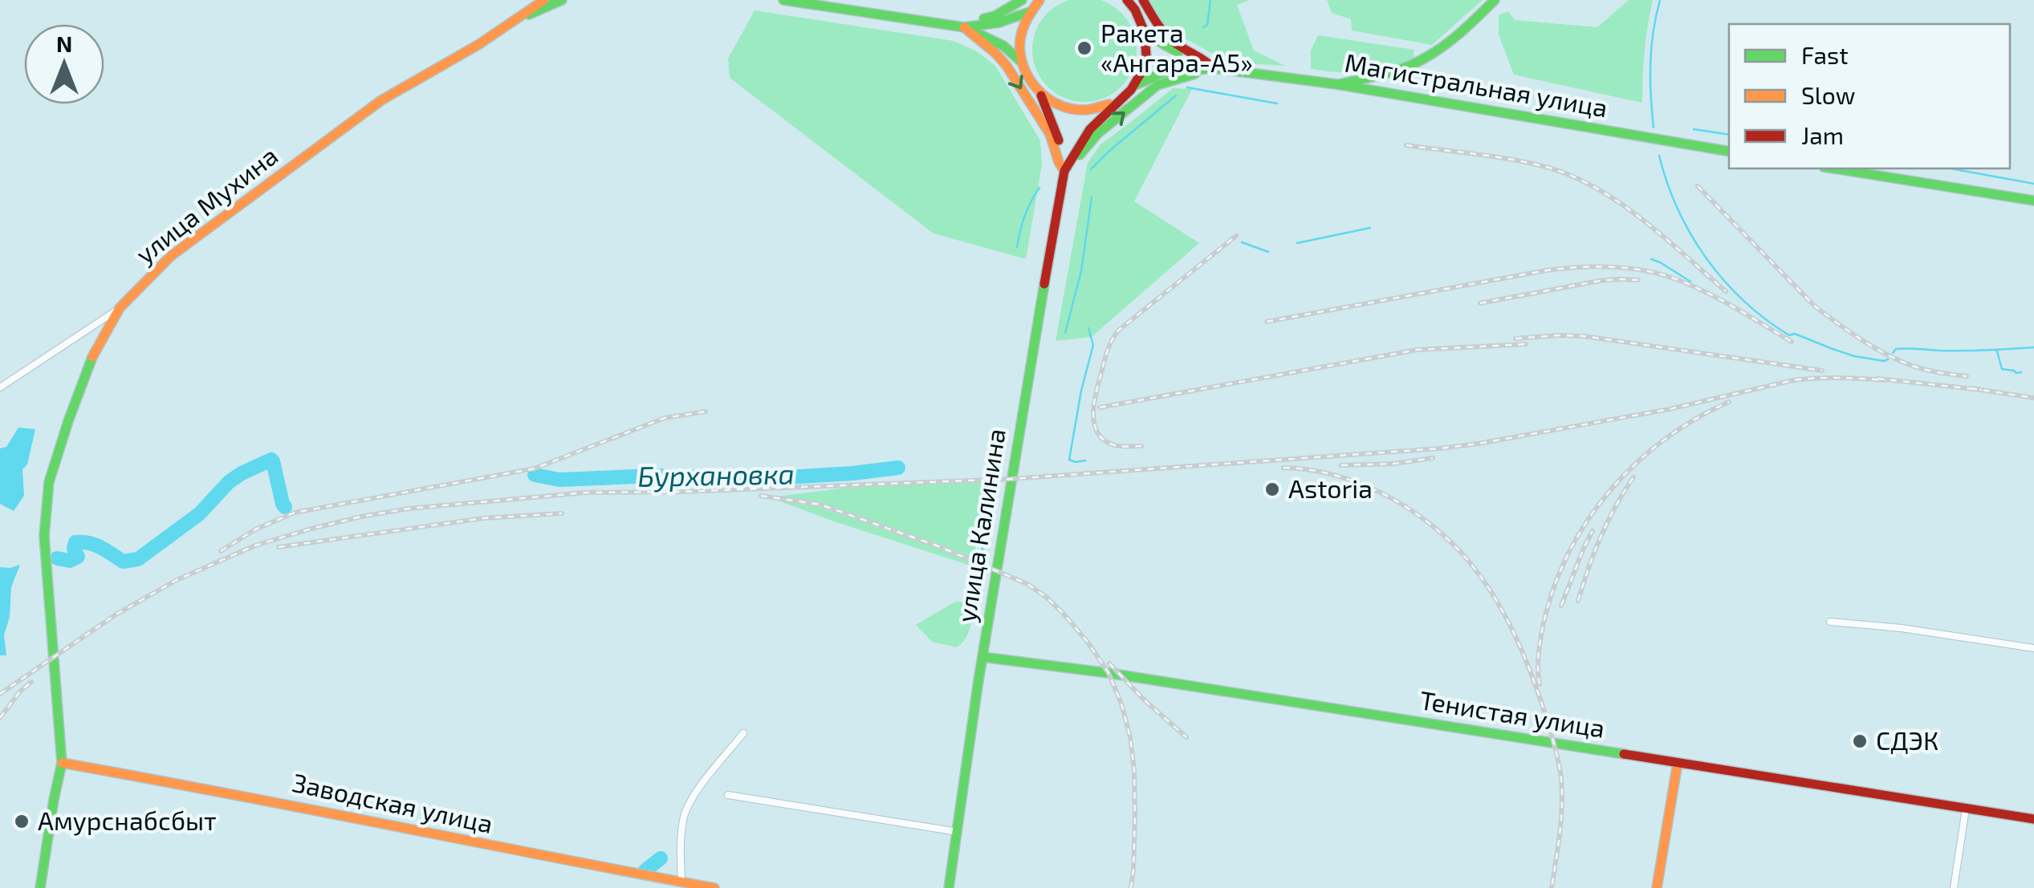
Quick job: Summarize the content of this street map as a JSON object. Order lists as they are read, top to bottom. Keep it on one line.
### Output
{"streets":{"main road":["Магистральная улица","улица Мухина","улица Калинина","Тенистая улица","Заводская улица"]},"crossings":[["улица Мухина","Заводская улица"],["улица Калинина","Тенистая улица"]],"water":["Бурхановка"],"places":["Ракета «Ангара-А5»","Astoria","СДЭК","Амурснабсбыт"],"legend":["Fast","Slow","Jam"],"north":"top"}
